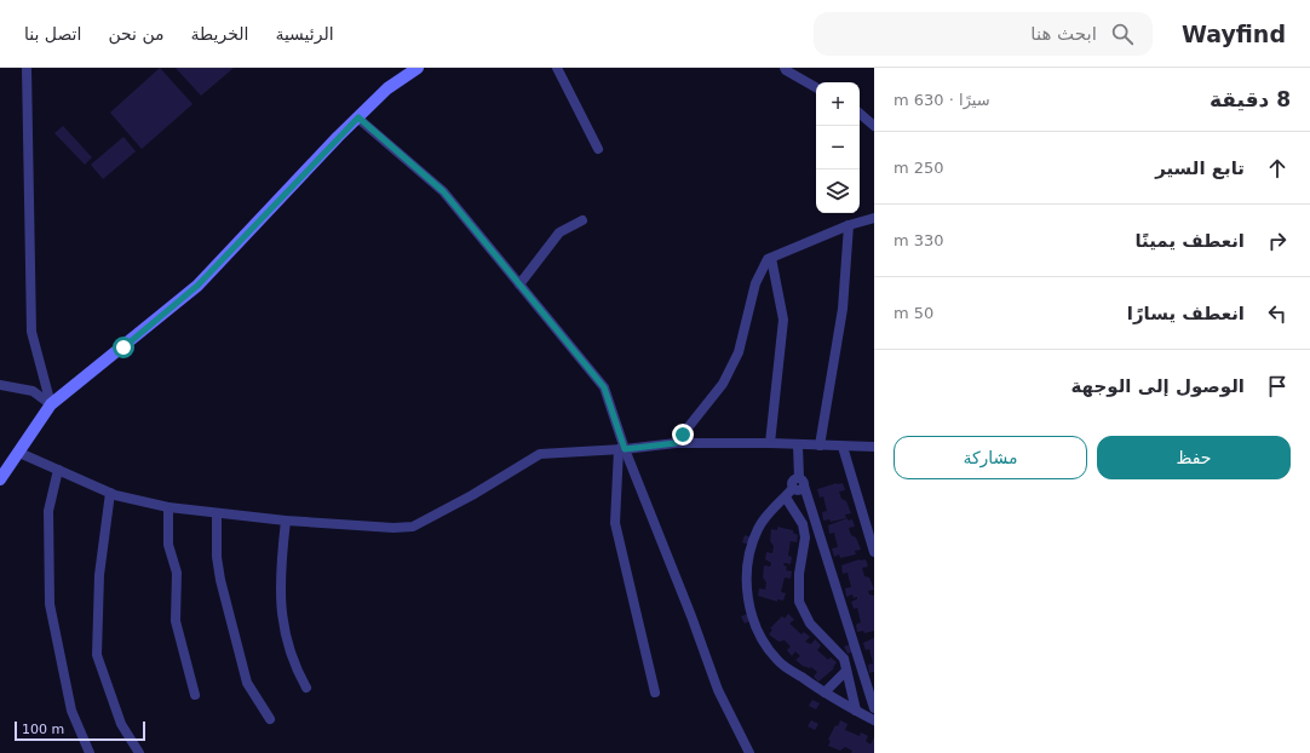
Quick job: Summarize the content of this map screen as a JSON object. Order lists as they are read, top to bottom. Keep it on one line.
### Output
{"scale_bar":"100 m","page":{"header":"Wayfind","search":"ابحث هنا","nav":["الرئيسية","الخريطة","من نحن","اتصل بنا"],"heading":["8 دقيقة","سيرًا · 630 m"],"map_buttons":["+","−"],"list":[["تابع السير","250 m"],["انعطف يمينًا","330 m"],["انعطف يسارًا","50 m"],"الوصول إلى الوجهة"],"buttons":["حفظ","مشاركة"],"scale":"100 m"}}
